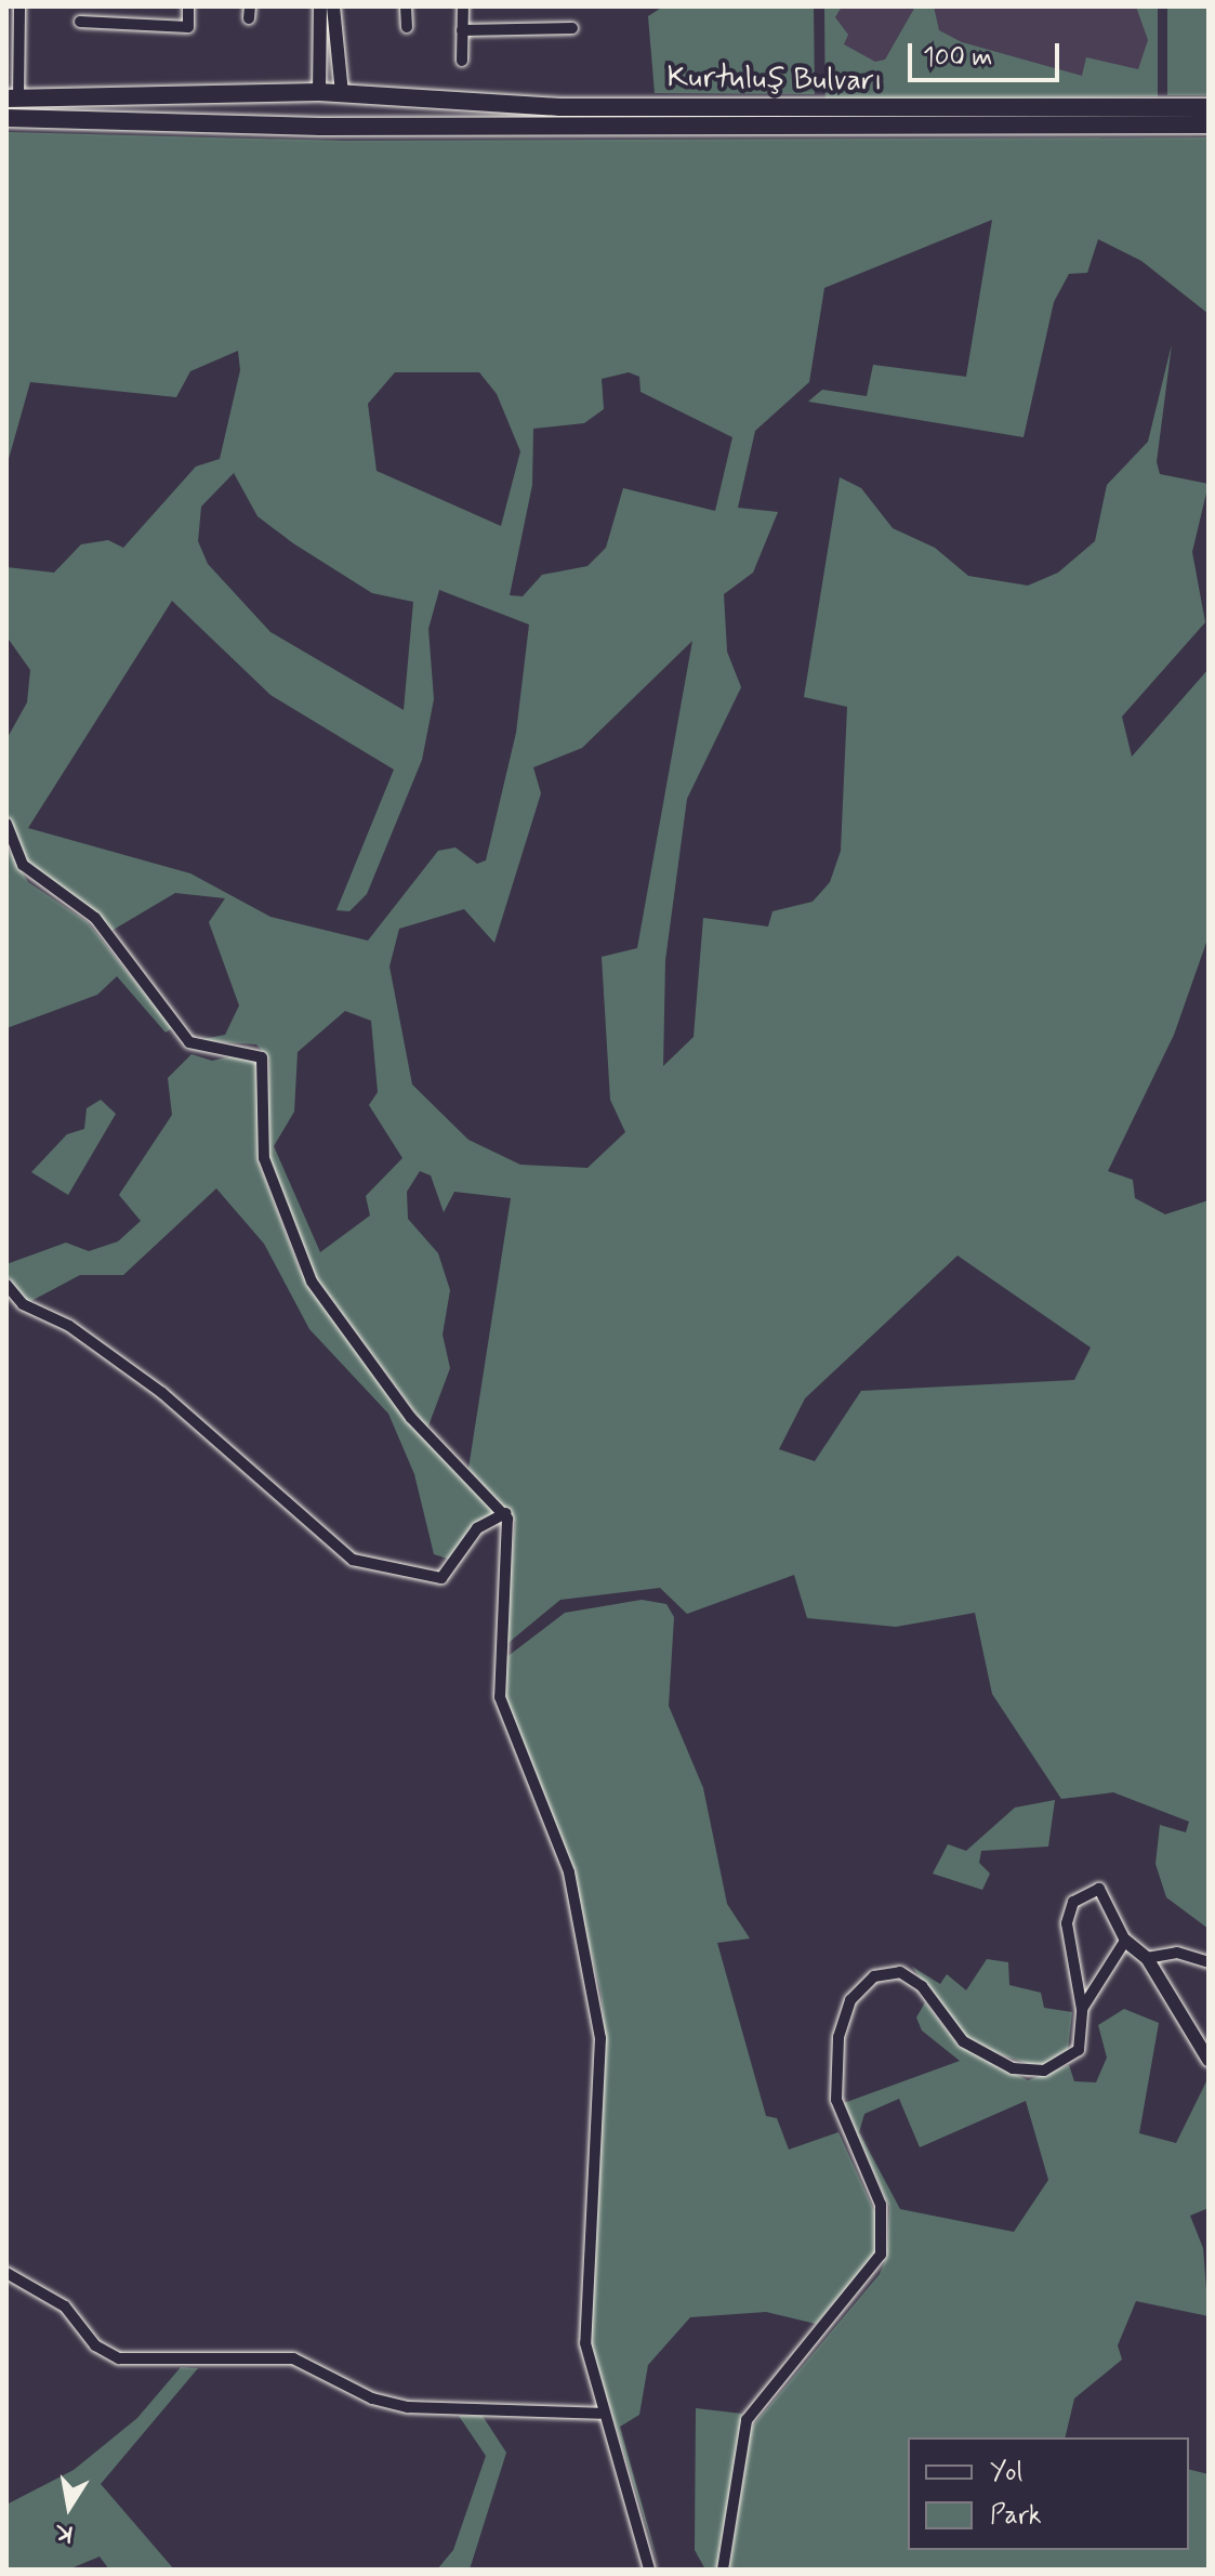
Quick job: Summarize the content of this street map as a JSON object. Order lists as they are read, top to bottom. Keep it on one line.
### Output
{"streets":{"highway":["Kurtuluş Bulvarı"]},"legend":["Yol","Park"],"scale_bar":"100 m","north":"bottom"}
